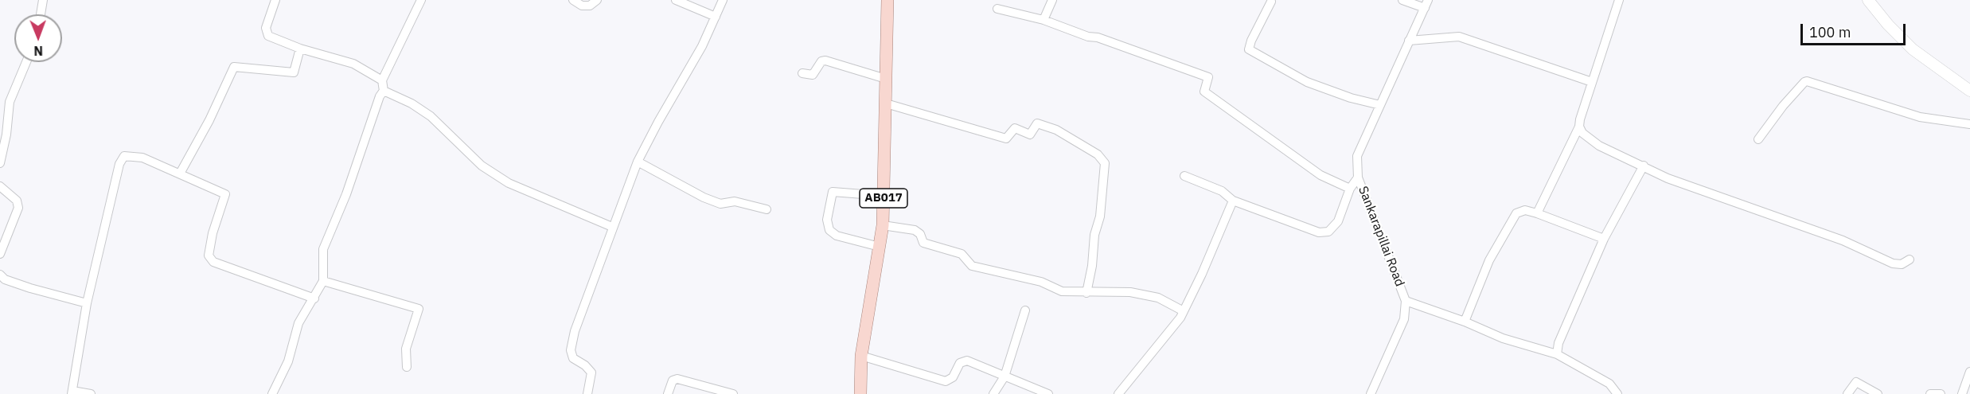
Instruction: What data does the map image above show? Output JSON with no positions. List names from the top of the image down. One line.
{"streets":{"main road":["AB017"],"street":["Sankarapillai Road"]},"scale_bar":"100 m","north":"bottom"}
